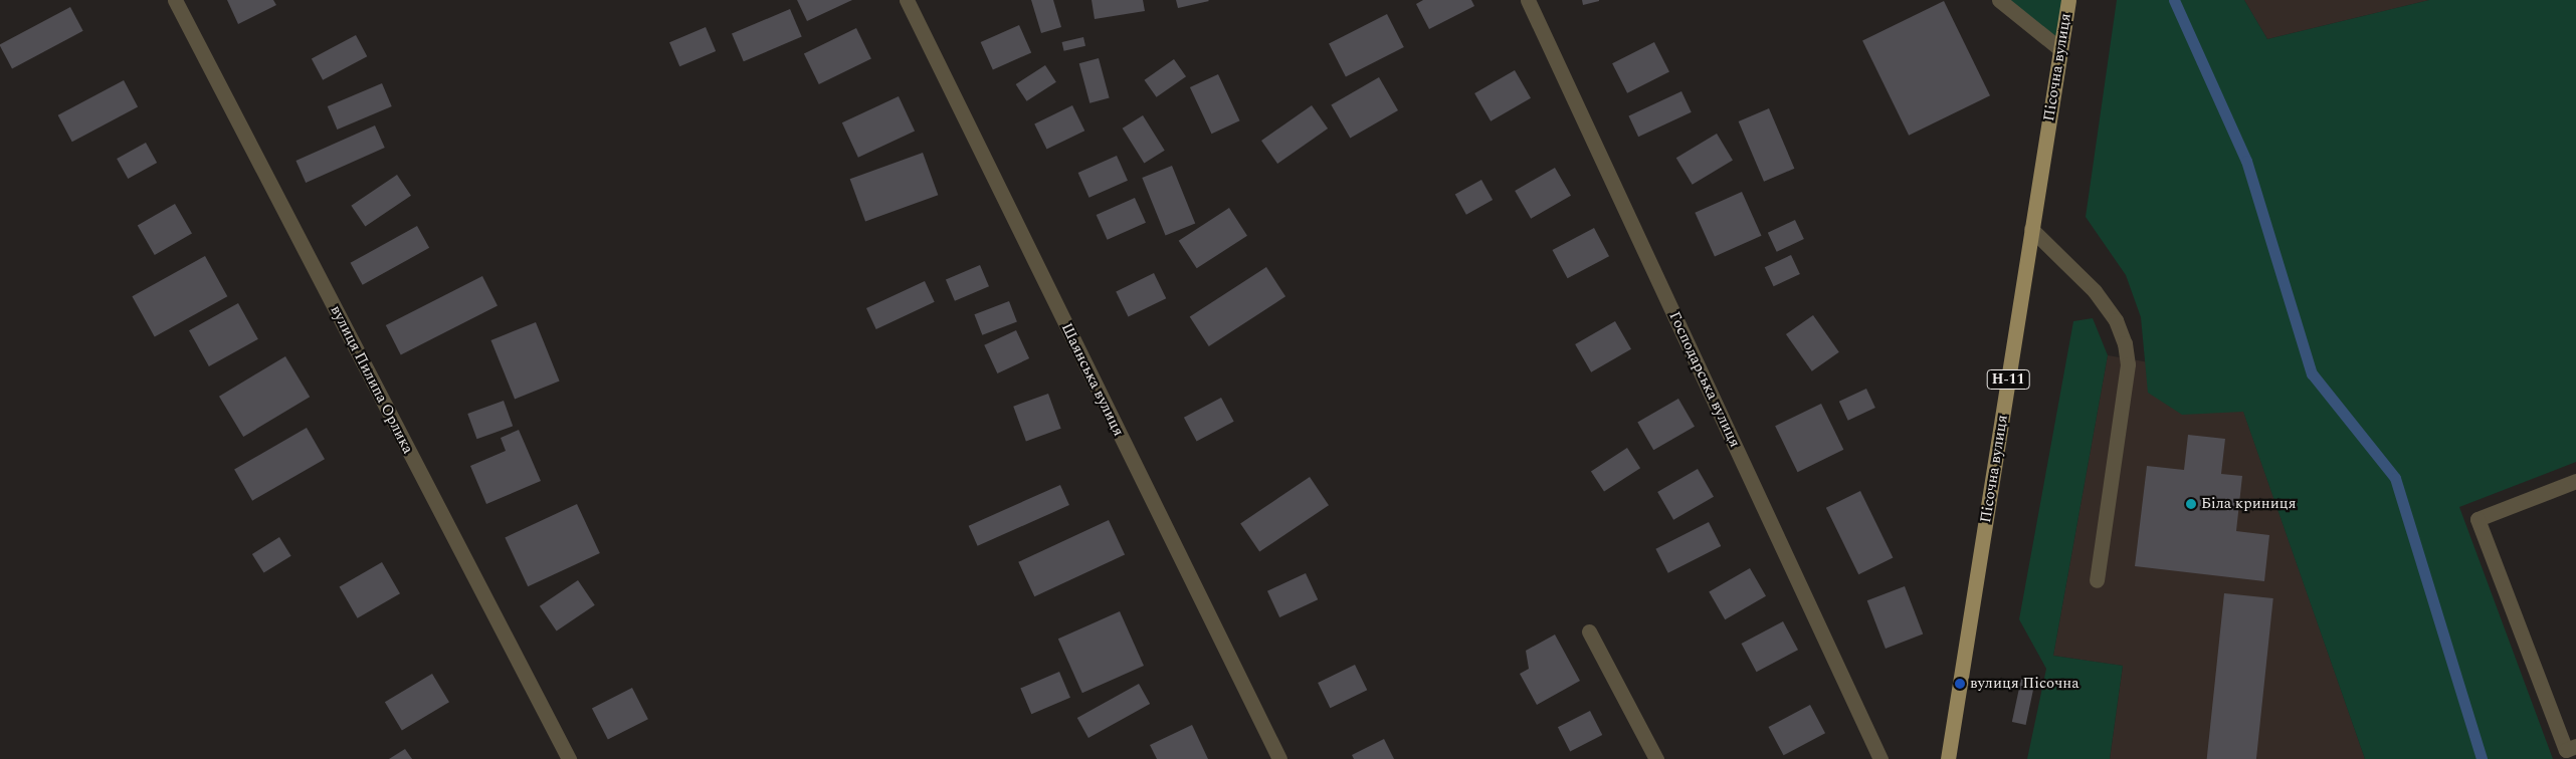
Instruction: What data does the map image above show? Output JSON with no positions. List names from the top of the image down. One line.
{"streets":{"main road":["Пісочна вулиця","Н-11"],"street":["вулиця Пилипа Орлика","Шаянська вулиця","Господарська вулиця"]},"places":["Біла криниця","вулиця Пісочна"]}
